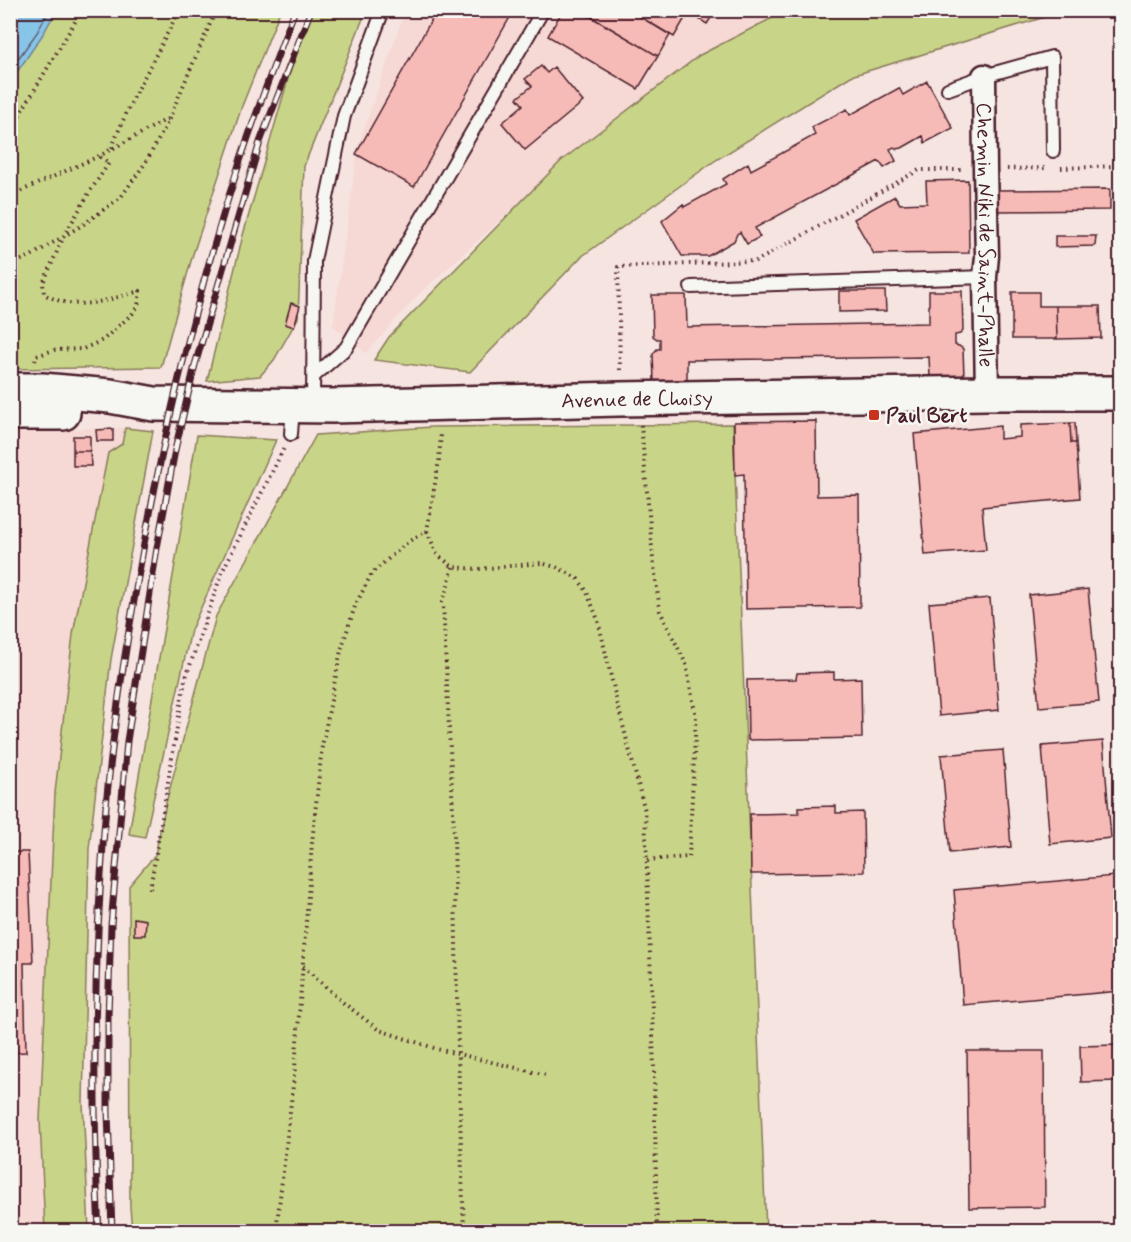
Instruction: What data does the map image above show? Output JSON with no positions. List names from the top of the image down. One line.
{"streets":{"main road":["Avenue de Choisy"],"street":["Chemin Niki de Saint-Phalle"]},"crossings":[["Chemin Niki de Saint-Phalle","Avenue de Choisy"]],"places":{"transit":["Paul Bert"]}}
